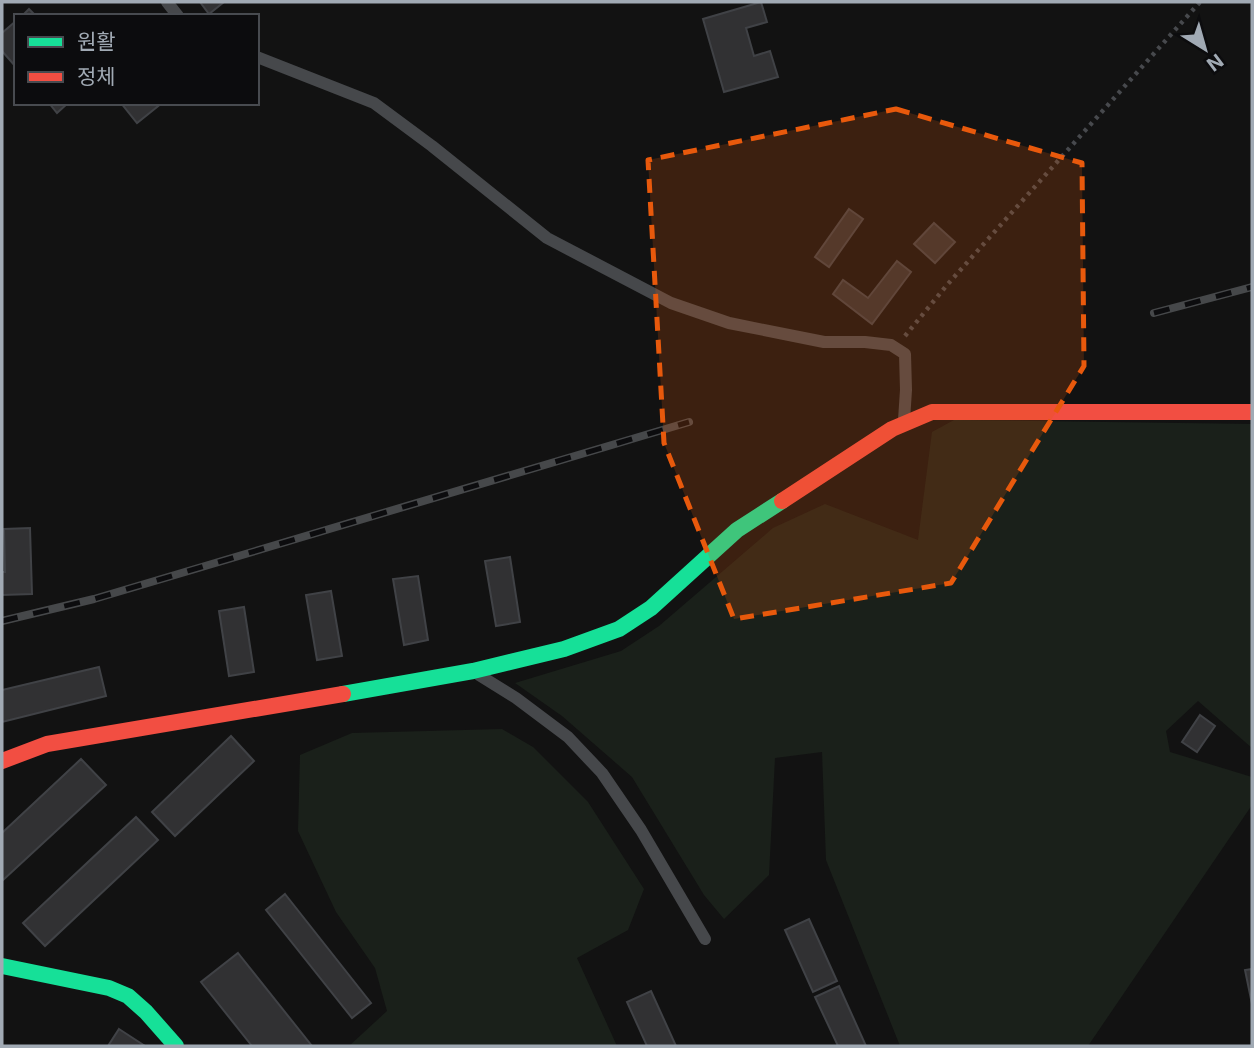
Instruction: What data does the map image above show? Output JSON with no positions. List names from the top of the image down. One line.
{"legend":["원활","정체"],"north":"bottom right"}
